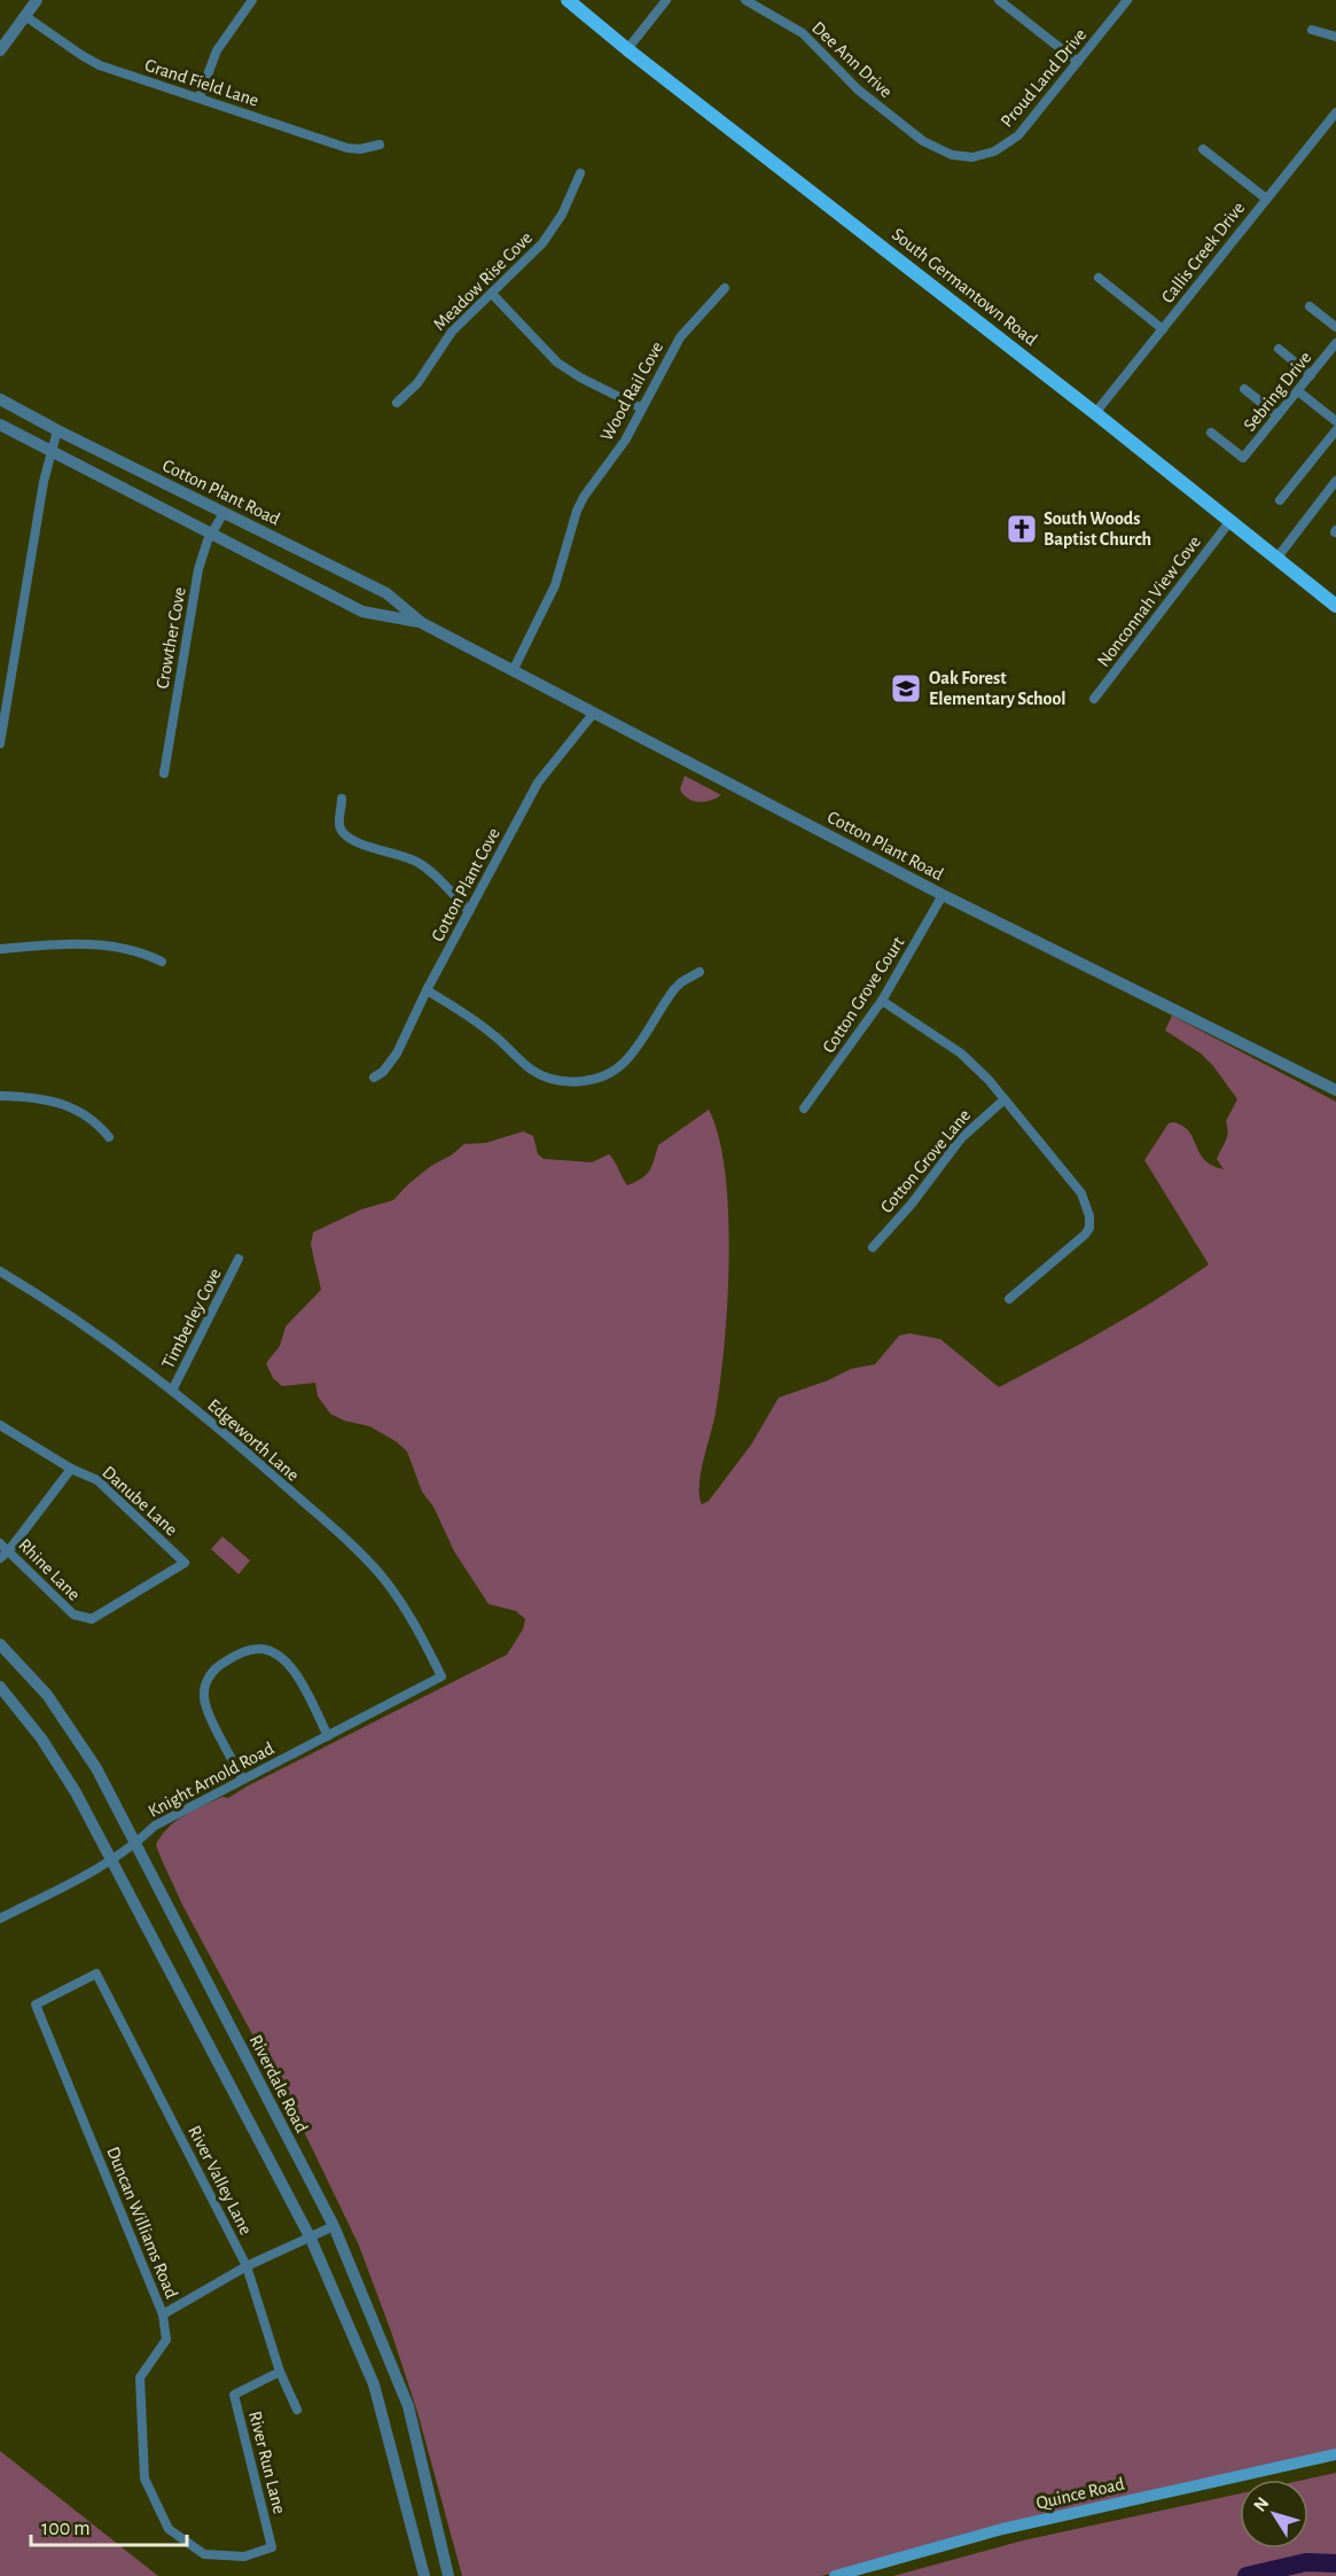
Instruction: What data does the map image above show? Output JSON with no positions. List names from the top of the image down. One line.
{"streets":{"main road":["South Germantown Road","Quince Road"],"street":["Dee Ann Drive","Proud Land Drive","Grand Field Lane","Callis Creek Drive","Meadow Rise Cove","Wood Rail Cove","Sebring Drive","Cotton Plant Road","Nonconnah View Cove","Crowther Cove","Cotton Plant Cove","Cotton Grove Court","Cotton Grove Lane","Timberley Cove","Edgeworth Lane","Danube Lane","Rhine Lane","Knight Arnold Road","Riverdale Road","River Valley Lane","Duncan Williams Road","River Run Lane"]},"crossings":[["Dee Ann Drive","Proud Land Drive"],["Callis Creek Drive","South Germantown Road"],["South Germantown Road","Nonconnah View Cove"],["Wood Rail Cove","Cotton Plant Road"],["Cotton Plant Road","Crowther Cove"],["Cotton Plant Road","Cotton Plant Cove"],["Cotton Plant Road","Cotton Grove Court"],["Timberley Cove","Edgeworth Lane"],["Edgeworth Lane","Knight Arnold Road"],["Danube Lane","Rhine Lane"],["Knight Arnold Road","Riverdale Road"],["River Valley Lane","Duncan Williams Road"],["River Valley Lane","River Run Lane"],["Duncan Williams Road","River Run Lane"]],"places":{"church":["South Woods Baptist Church"],"school or university":["Oak Forest Elementary School"]},"scale_bar":"100 m","north":"top left"}
